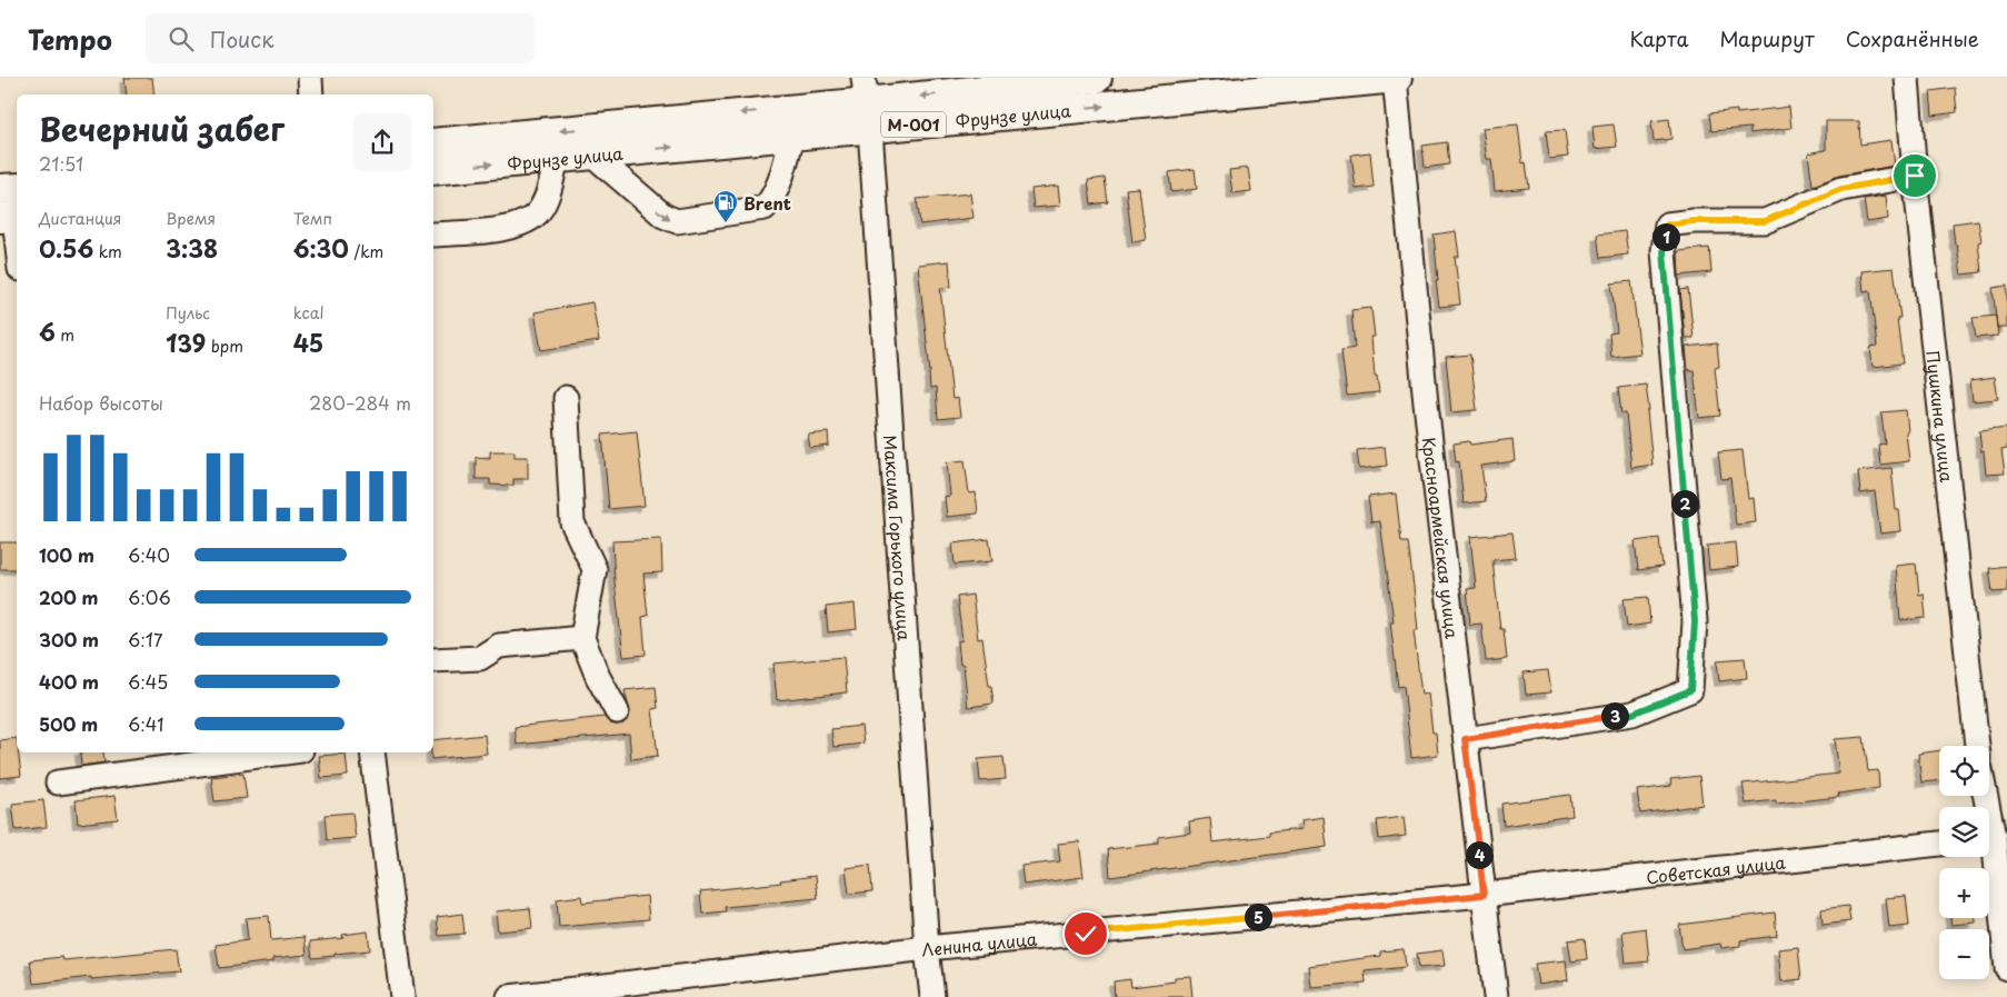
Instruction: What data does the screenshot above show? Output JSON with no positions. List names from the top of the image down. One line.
{"streets":{"main road":["Фрунзе улица","M-001"],"street":["Пушкина улица","Максима Горького улица","Красноармейская улица","Советская улица","Ленина улица"]},"crossings":[["Фрунзе улица","Максима Горького улица"],["Фрунзе улица","Красноармейская улица"],["Максима Горького улица","Ленина улица"],["Красноармейская улица","Советская улица"],["Красноармейская улица","Ленина улица"],["Советская улица","Ленина улица"]],"places":{"fuel station":["Brent"]},"page":{"header":"Tempo","search":"Поиск","nav":["Карта","Маршрут","Сохранённые"],"heading":["Вечерний забег","21:51"],"stats":[["Дистанция","0.56 km"],["Время","3:38"],["Темп","6:30 /km"],["6 m"],["Пульс","139 bpm"],["kcal","45"]],"pins":["1","2","3","4","5"],"chart":["Набор высоты","280–284 m"],"list":[{"name":"100 m","note":"6:40"},{"name":"200 m","note":"6:06"},{"name":"300 m","note":"6:17"},{"name":"400 m","note":"6:45"},{"name":"500 m","note":"6:41"}],"map_buttons":["+","−"]}}
